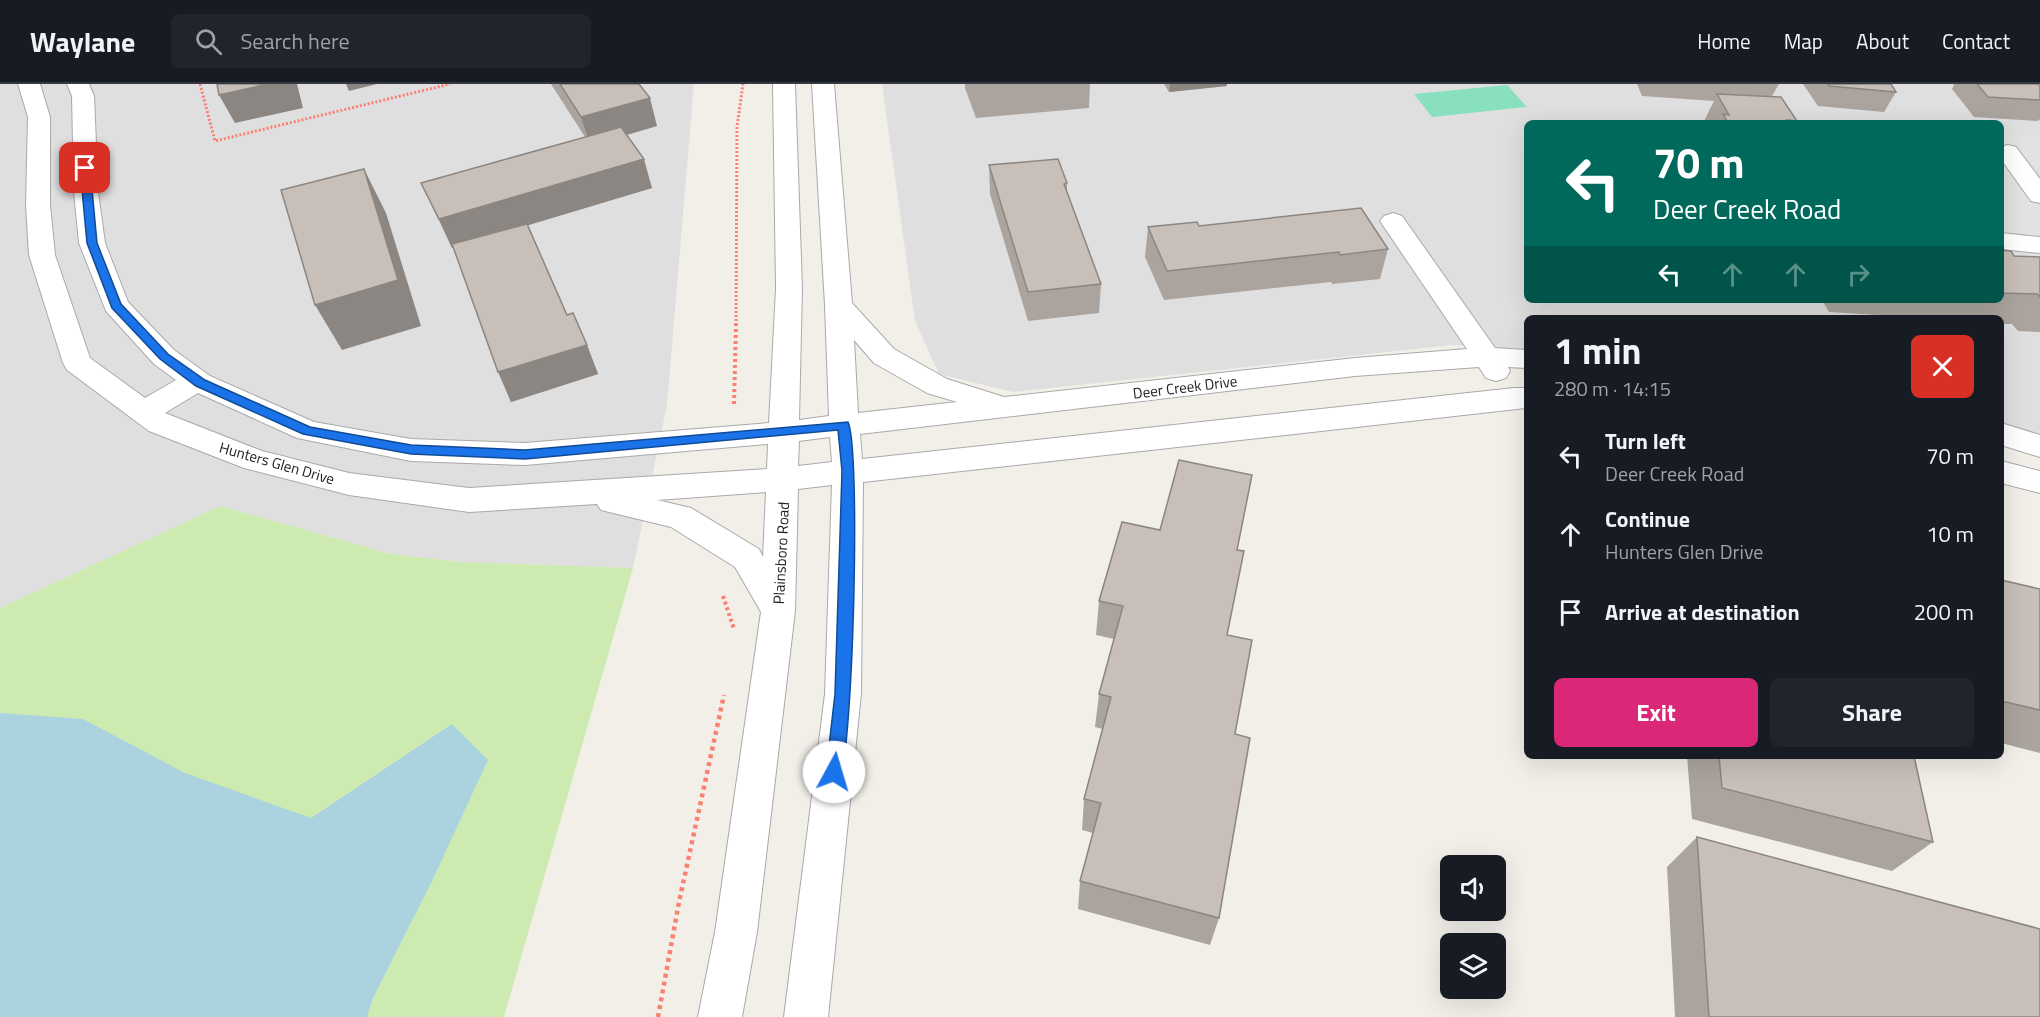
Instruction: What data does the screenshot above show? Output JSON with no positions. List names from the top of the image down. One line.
{"streets":{"street":["Deer Creek Drive","Hunters Glen Drive","Plainsboro Road"]},"crossings":[["Deer Creek Drive","Hunters Glen Drive"],["Hunters Glen Drive","Plainsboro Road"]],"page":{"header":"Waylane","search":"Search here","nav":["Home","Map","About","Contact"],"turn":["70 m","Deer Creek Road"],"heading":["1 min","280 m · 14:15"],"list":[{"name":"Turn left","note":"Deer Creek Road","value":"70 m"},{"name":"Continue","note":"Hunters Glen Drive","value":"10 m"},{"name":"Arrive at destination","value":"200 m"}],"buttons":["Exit","Share"]}}
